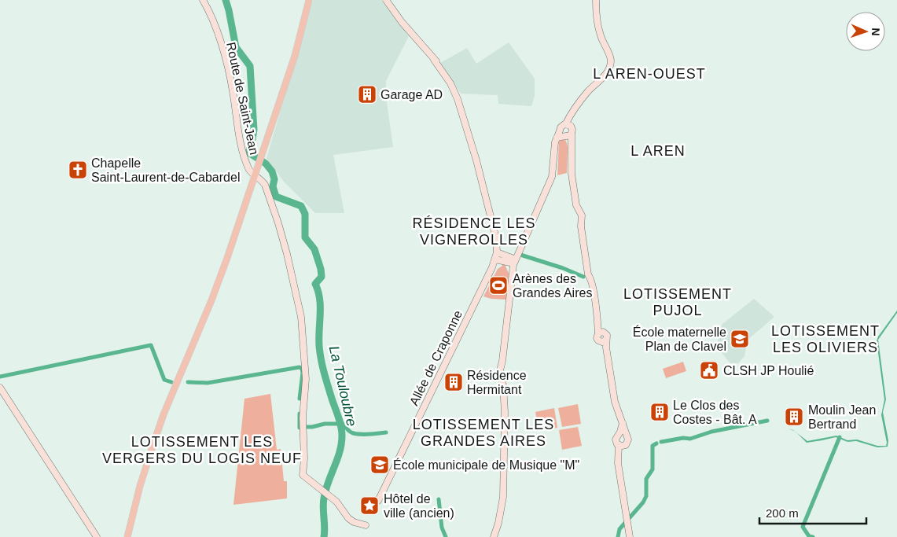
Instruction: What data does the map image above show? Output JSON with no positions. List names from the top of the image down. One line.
{"streets":{"street":["Route de Saint-Jean","Allée de Craponne"]},"districts":["L AREN-OUEST","L AREN","RÉSIDENCE LES VIGNEROLLES","LOTISSEMENT PUJOL","LOTISSEMENT LES OLIVIERS","LOTISSEMENT LES GRANDES AIRES","LOTISSEMENT LES VERGERS DU LOGIS NEUF"],"water":["La Touloubre"],"places":{"building":["Garage AD","Résidence Hermitant","Le Clos des Costes - Bât. A","Moulin Jean Bertrand"],"church":["Chapelle Saint-Laurent-de-Cabardel"],"sports":["Arènes des Grandes Aires"],"school or university":["École maternelle Plan de Clavel","École municipale de Musique \"M\""],"public building":["CLSH JP Houlié"],"place":["Hôtel de ville (ancien)"]},"scale_bar":"200 m","north":"right"}
